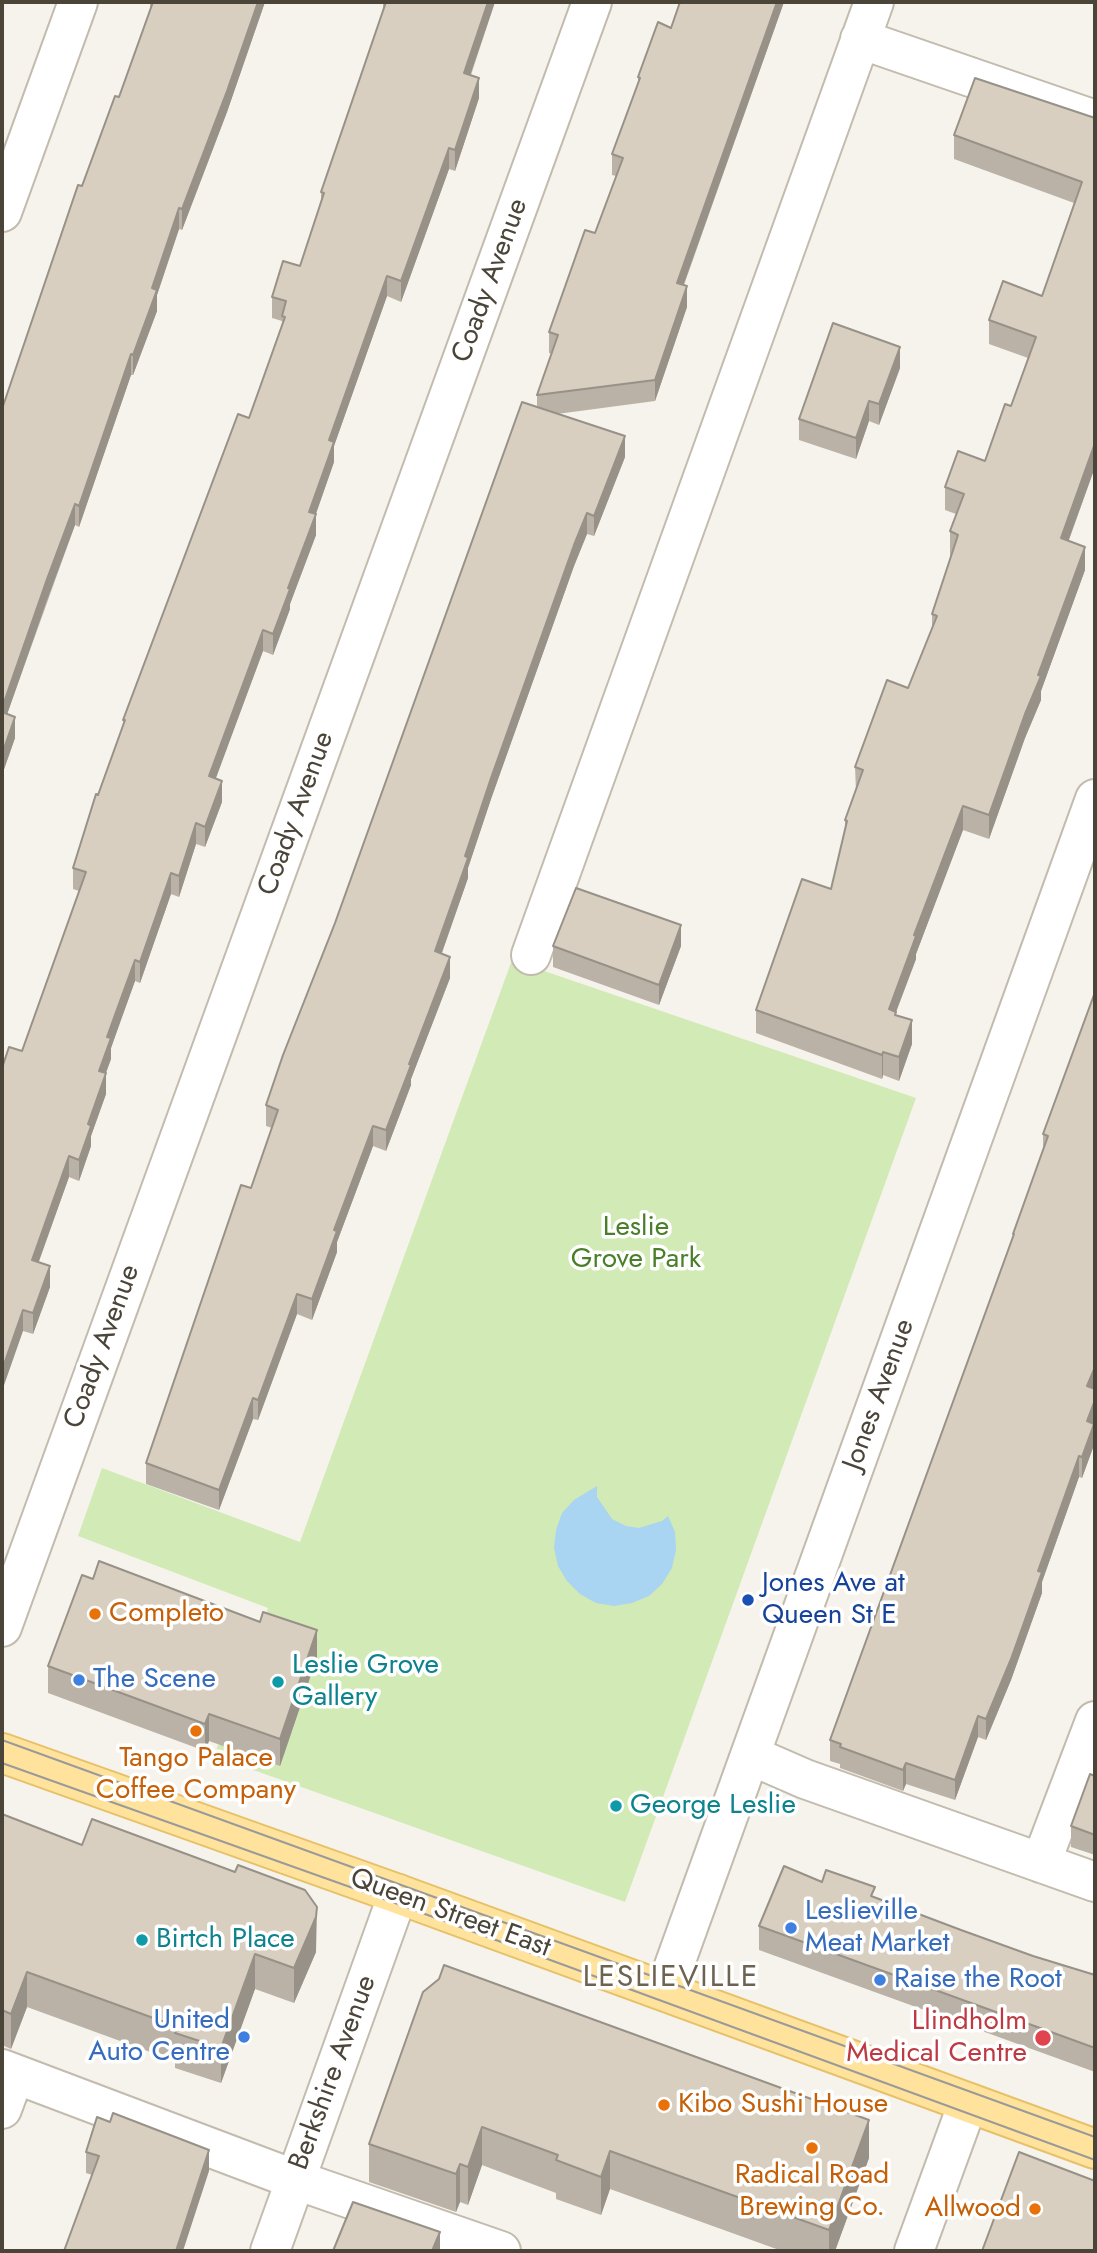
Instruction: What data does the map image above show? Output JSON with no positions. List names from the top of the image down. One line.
{"streets":{"main road":["Queen Street East"],"street":["Coady Avenue","Jones Avenue","Berkshire Avenue"]},"crossings":[["Jones Avenue","Queen Street East"],["Queen Street East","Berkshire Avenue"]],"districts":["LESLIEVILLE"],"parks":["Leslie Grove Park"],"places":["Jones Ave at Queen St E","Completo","The Scene","Leslie Grove Gallery","Tango Palace Coffee Company","George Leslie","Leslieville Meat Market","Birtch Place","Raise the Root","United Auto Centre","Llindholm Medical Centre","Kibo Sushi House","Radical Road Brewing Co.","Allwood"]}
